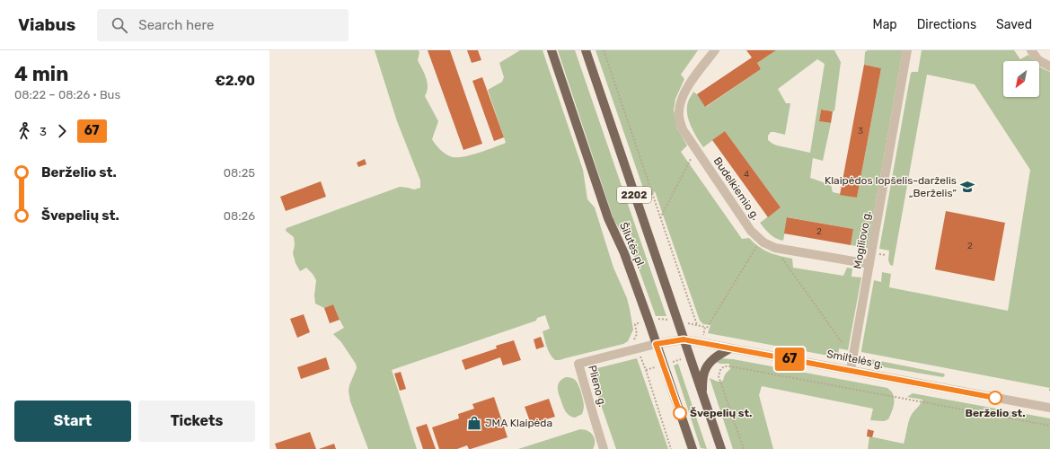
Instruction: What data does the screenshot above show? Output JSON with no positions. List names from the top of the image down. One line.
{"streets":{"main road":["2202","Šilutės pl."],"street":["Budelkiemio g.","Mogiliovo g.","Smiltelės g.","Plieno g."]},"crossings":[["Budelkiemio g.","Mogiliovo g."],["Mogiliovo g.","Smiltelės g."],["Šilutės pl.","Smiltelės g."],["Šilutės pl.","Plieno g."],["Smiltelės g.","Plieno g."]],"places":{"school or university":["Klaipėdos lopšelis-darželis „Berželis“"],"other":["Berželio st.","Švepelių st."],"shop":["JMA Klaipėda"]},"lines":["bus line 67"],"house_numbers":["3","4","2","2"],"north":"bottom left","page":{"header":"Viabus","search":"Search here","nav":["Map","Directions","Saved"],"heading":["4 min","08:22 – 08:26 · Bus","€2.90"],"on_map":"67","legs":["3","67"],"list":[{"name":"Berželio st.","value":"08:25"},{"name":"Švepelių st.","value":"08:26"}],"buttons":["Start","Tickets"]}}
